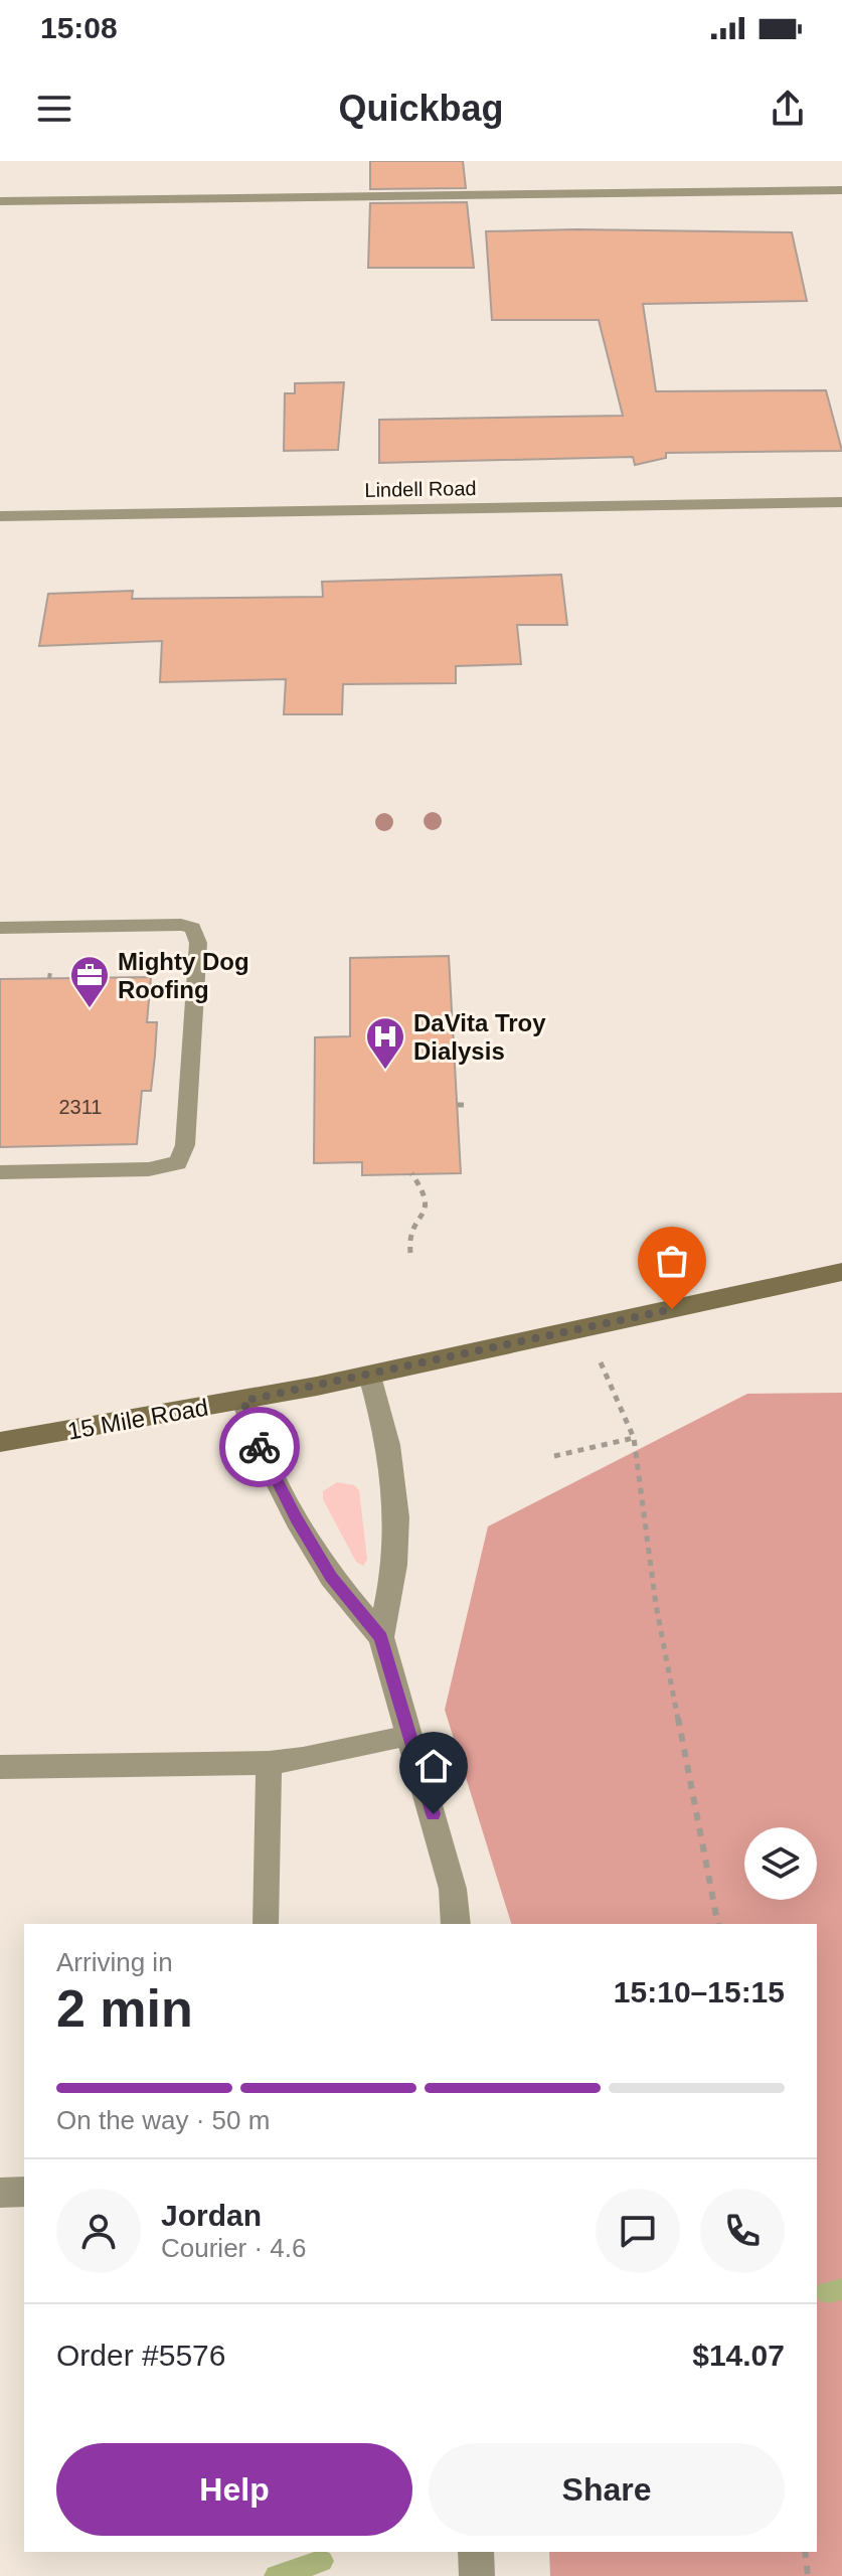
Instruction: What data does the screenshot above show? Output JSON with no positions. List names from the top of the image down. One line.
{"streets":{"main road":["15 Mile Road"],"street":["Lindell Road"]},"places":{"office":["Mighty Dog Roofing"],"hospital":["DaVita Troy Dialysis"]},"house_numbers":["2311"],"page":{"status":"15:08","header":"Quickbag","heading":["2 min","Arriving in","15:10–15:15"],"panel":["Jordan","Courier · 4.6","Order #5576","$14.07"],"bar":"On the way · 50 m","buttons":["Help","Share"]}}
